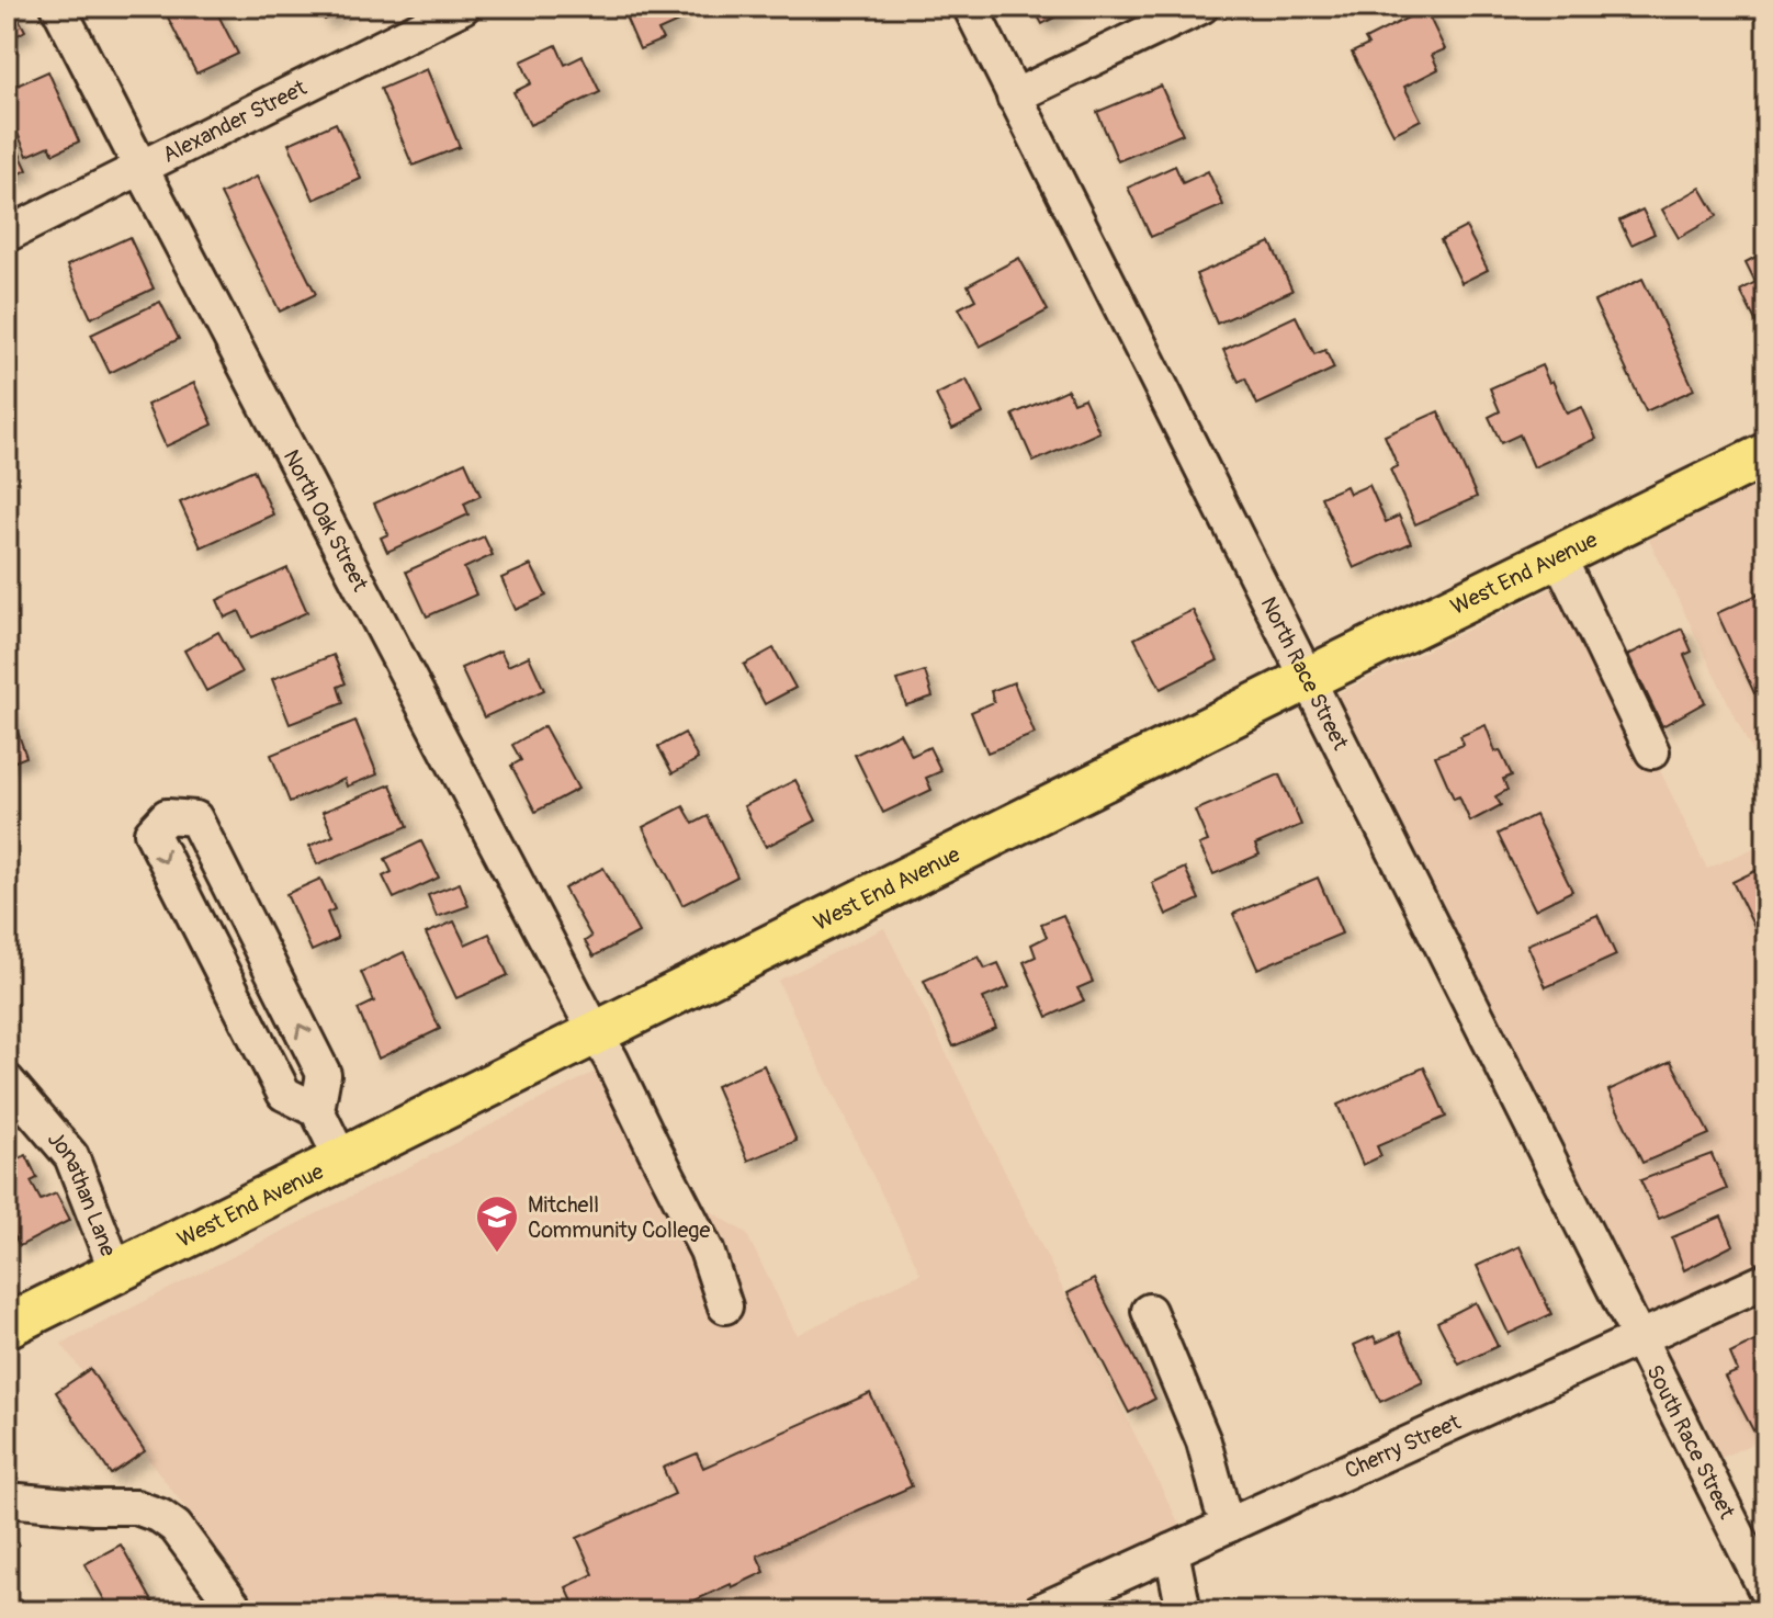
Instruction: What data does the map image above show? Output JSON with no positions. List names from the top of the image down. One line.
{"streets":{"main road":["West End Avenue"],"street":["Alexander Street","North Oak Street","North Race Street","Jonathan Lane","South Race Street","Cherry Street"]},"crossings":[["Alexander Street","North Oak Street"],["North Oak Street","West End Avenue"],["West End Avenue","North Race Street"],["West End Avenue","Jonathan Lane"],["North Race Street","South Race Street"],["North Race Street","Cherry Street"],["South Race Street","Cherry Street"]],"places":{"school or university":["Mitchell Community College"]}}
